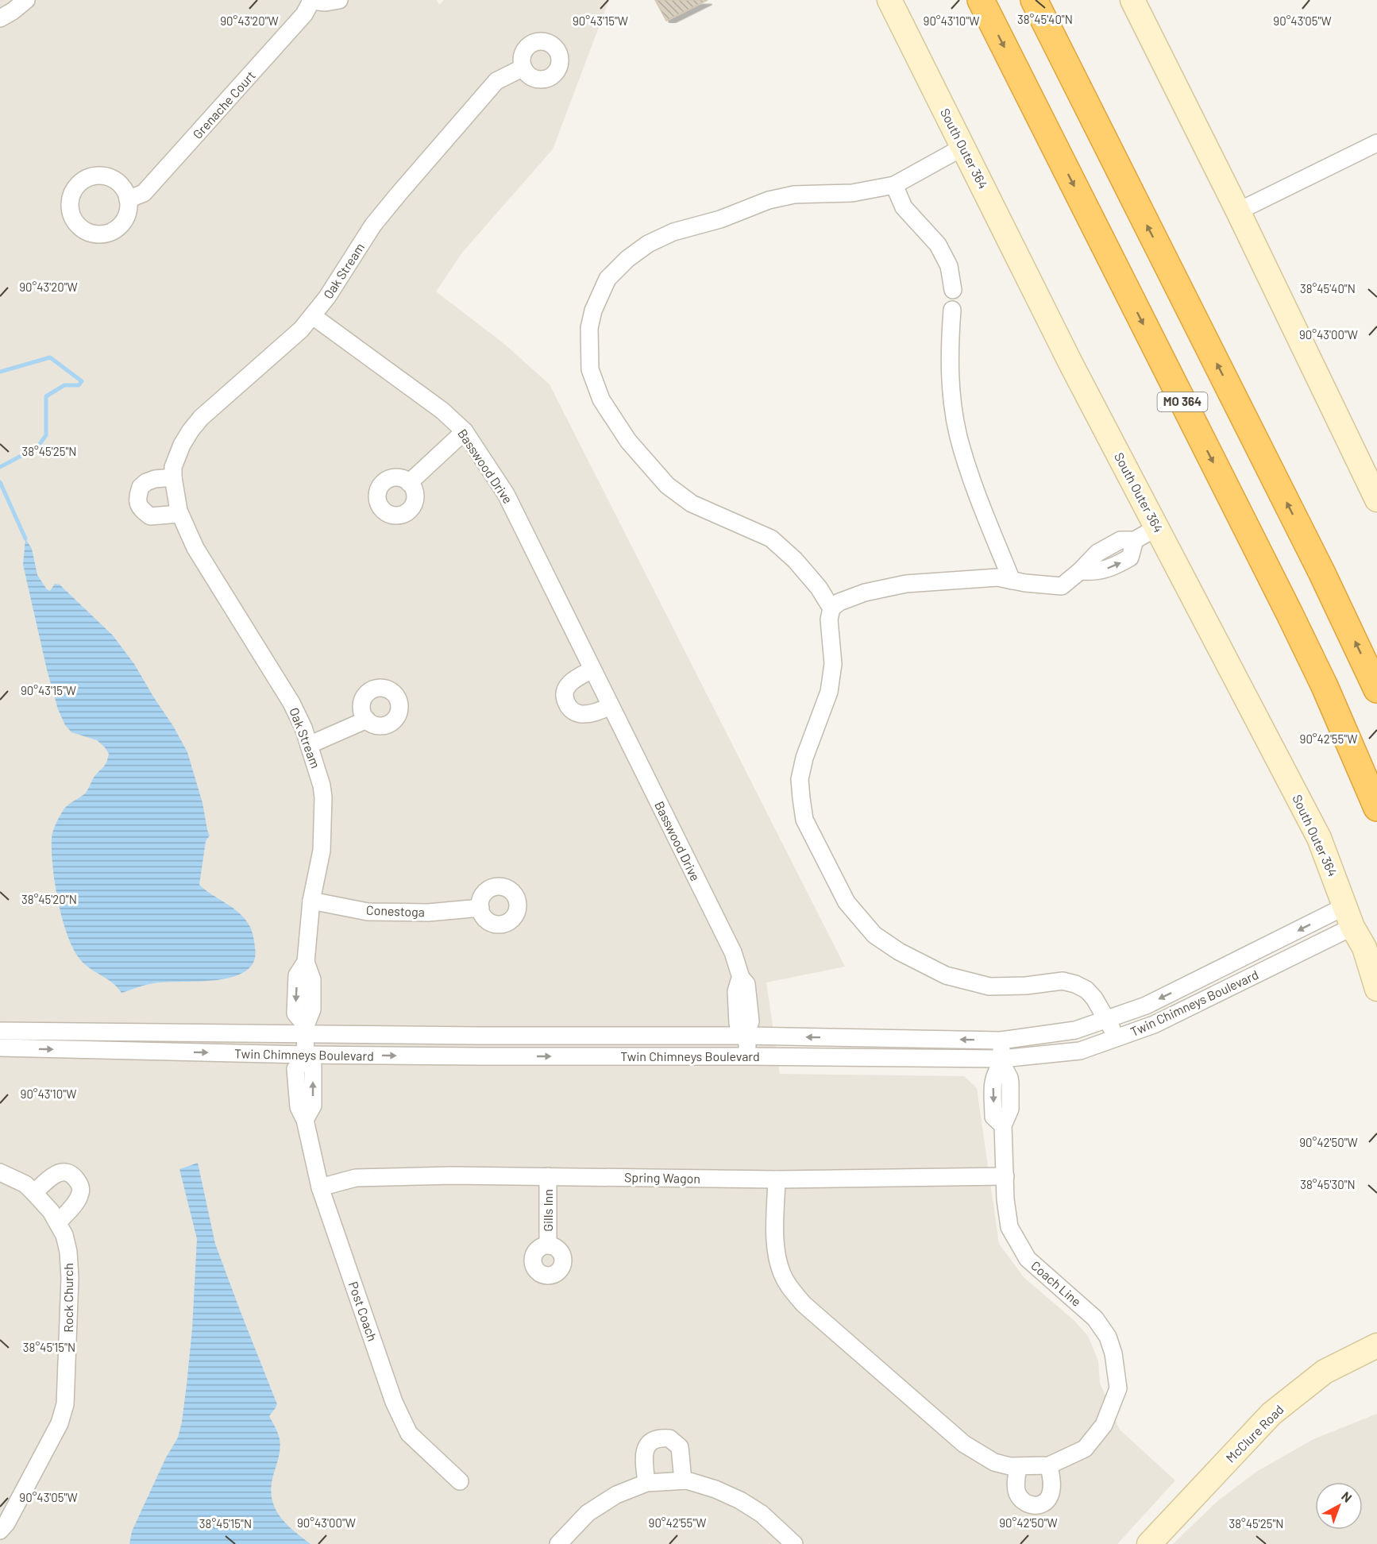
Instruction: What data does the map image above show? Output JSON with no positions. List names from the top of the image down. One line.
{"streets":{"highway":["MO 364"],"street":["Grenache Court","South Outer 364","Oak Stream","Basswood Drive","Conestoga","Twin Chimneys Boulevard","Spring Wagon","Gills Inn","Coach Line","Rock Church","Post Coach","McClure Road"]},"crossings":[["South Outer 364","Twin Chimneys Boulevard"],["Oak Stream","Basswood Drive"],["Oak Stream","Conestoga"],["Oak Stream","Twin Chimneys Boulevard"],["Oak Stream","Post Coach"],["Basswood Drive","Twin Chimneys Boulevard"],["Twin Chimneys Boulevard","Coach Line"],["Twin Chimneys Boulevard","Post Coach"],["Spring Wagon","Gills Inn"],["Spring Wagon","Coach Line"],["Spring Wagon","Post Coach"]],"north":"top right","coordinates":["38°45'40\"N","90°43'20\"W","90°43'15\"W","90°43'10\"W","90°43'05\"W","90°43'00\"W","38°45'25\"N","90°42'55\"W","38°45'20\"N","90°42'50\"W","38°45'30\"N","38°45'15\"N"]}
